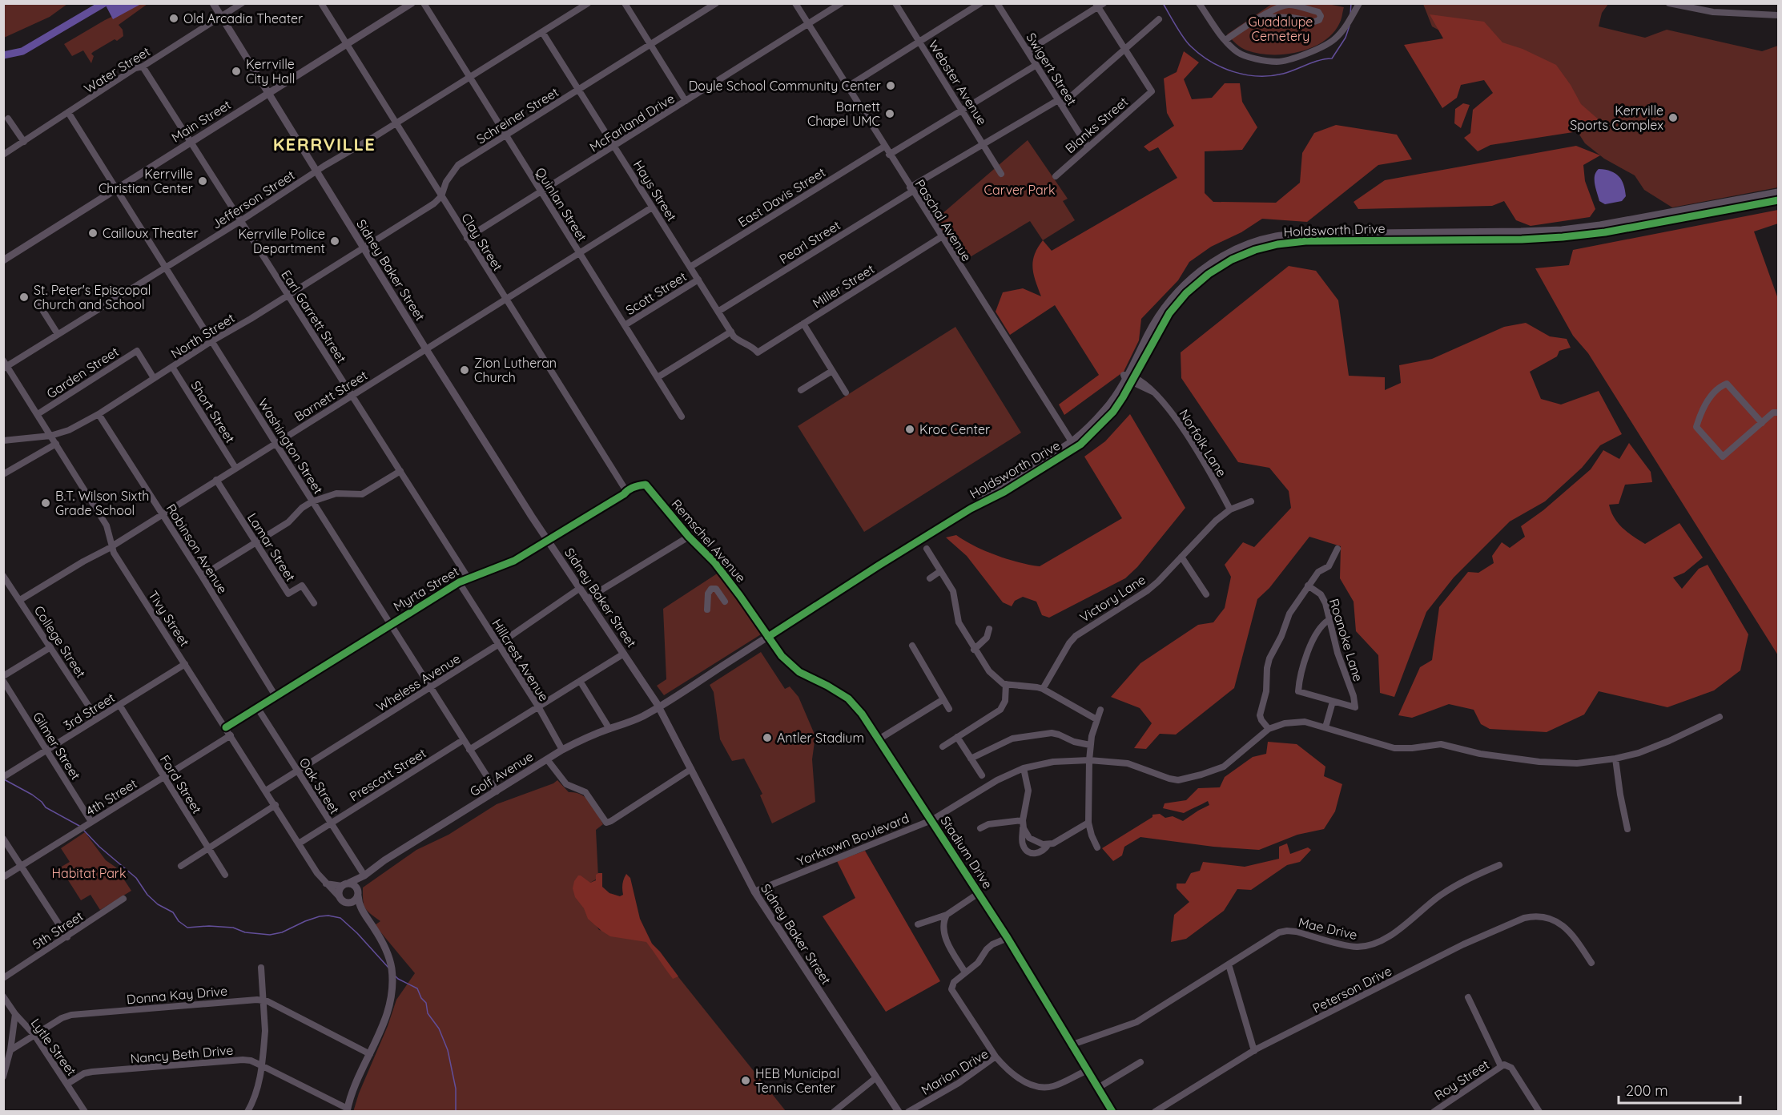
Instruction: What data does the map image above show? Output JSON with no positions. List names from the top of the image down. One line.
{"streets":{"main road":["Main Street","Holdsworth Drive","Sidney Baker Street","Golf Avenue"],"street":["Swigert Street","Water Street","Webster Avenue","Schreiner Street","McFarland Drive","Blanks Street","Hays Street","East Davis Street","Jefferson Street","Quinlan Street","Paschal Avenue","Clay Street","Pearl Street","Miller Street","Scott Street","Earl Garrett Street","North Street","Garden Street","Barnett Street","Short Street","Norfolk Lane","Washington Street","Remschel Avenue","Lamar Street","Robinson Avenue","Myrta Street","Victory Lane","Tivy Street","Roanoke Lane","College Street","Hillcrest Avenue","Wheless Avenue","3rd Street","Gilmer Street","Prescott Street","Ford Street","Oak Street","4th Street","Yorktown Boulevard","Stadium Drive","Mae Drive","5th Street","Peterson Drive","Donna Kay Drive","Lytle Street","Nancy Beth Drive","Marion Drive","Roy Street"]},"crossings":[["Swigert Street","Blanks Street"],["Swigert Street","Pearl Street"],["Water Street","Sidney Baker Street"],["Water Street","Earl Garrett Street"],["Water Street","Washington Street"],["Webster Avenue","Pearl Street"],["Schreiner Street","Hays Street"],["Schreiner Street","Quinlan Street"],["Schreiner Street","Clay Street"],["Main Street","Clay Street"],["Main Street","Sidney Baker Street"],["Main Street","Earl Garrett Street"],["Main Street","Washington Street"],["McFarland Drive","Hays Street"],["McFarland Drive","Quinlan Street"],["McFarland Drive","Paschal Avenue"],["McFarland Drive","Clay Street"],["Blanks Street","Pearl Street"],["Hays Street","East Davis Street"],["Hays Street","Jefferson Street"],["Hays Street","Pearl Street"],["Hays Street","Miller Street"],["Hays Street","Scott Street"],["Hays Street","Barnett Street"],["East Davis Street","Paschal Avenue"],["Jefferson Street","Quinlan Street"],["Jefferson Street","Clay Street"],["Jefferson Street","Sidney Baker Street"],["Jefferson Street","Earl Garrett Street"],["Jefferson Street","Washington Street"],["Jefferson Street","Tivy Street"],["Quinlan Street","Scott Street"],["Quinlan Street","Barnett Street"],["Paschal Avenue","Holdsworth Drive"],["Paschal Avenue","Pearl Street"],["Paschal Avenue","Miller Street"],["Holdsworth Drive","Sidney Baker Street"],["Holdsworth Drive","Norfolk Lane"],["Holdsworth Drive","Remschel Avenue"],["Holdsworth Drive","Golf Avenue"],["Holdsworth Drive","Stadium Drive"],["Clay Street","Barnett Street"],["Clay Street","Myrta Street"],["Sidney Baker Street","North Street"],["Sidney Baker Street","Barnett Street"],["Sidney Baker Street","Myrta Street"],["Sidney Baker Street","Wheless Avenue"],["Sidney Baker Street","Golf Avenue"],["Sidney Baker Street","Yorktown Boulevard"],["Earl Garrett Street","North Street"],["Earl Garrett Street","Barnett Street"],["Earl Garrett Street","Myrta Street"],["North Street","Garden Street"],["North Street","Short Street"],["North Street","Washington Street"],["North Street","Robinson Avenue"],["North Street","Tivy Street"],["Garden Street","Tivy Street"],["Barnett Street","Short Street"],["Barnett Street","Washington Street"],["Barnett Street","Lamar Street"],["Barnett Street","Robinson Avenue"],["Barnett Street","Tivy Street"],["Barnett Street","College Street"],["Norfolk Lane","Victory Lane"],["Washington Street","Myrta Street"],["Washington Street","Wheless Avenue"],["Washington Street","Golf Avenue"],["Washington Street","Prescott Street"],["Remschel Avenue","Myrta Street"],["Remschel Avenue","Stadium Drive"],["Robinson Avenue","Myrta Street"],["Myrta Street","Tivy Street"],["Myrta Street","Hillcrest Avenue"],["Myrta Street","Oak Street"],["Tivy Street","Wheless Avenue"],["Tivy Street","3rd Street"],["Tivy Street","Golf Avenue"],["Tivy Street","Prescott Street"],["Tivy Street","4th Street"],["College Street","3rd Street"],["Hillcrest Avenue","Wheless Avenue"],["Hillcrest Avenue","Golf Avenue"],["Wheless Avenue","Oak Street"],["3rd Street","Gilmer Street"],["3rd Street","Ford Street"],["Gilmer Street","4th Street"],["Golf Avenue","Oak Street"],["Prescott Street","Oak Street"],["Ford Street","4th Street"],["Yorktown Boulevard","Stadium Drive"],["Stadium Drive","Mae Drive"],["Stadium Drive","Marion Drive"],["Donna Kay Drive","Lytle Street"],["Lytle Street","Nancy Beth Drive"]],"districts":["KERRVILLE"],"parks":["Guadalupe Cemetery","Carver Park","Habitat Park"],"places":["Old Arcadia Theater","Kerrville City Hall","Doyle School Community Center","Barnett Chapel UMC","Kerrville Sports Complex","Kerrville Christian Center","Cailloux Theater","Kerrville Police Department","St. Peter's Episcopal Church and School","Zion Lutheran Church","Kroc Center","B.T. Wilson Sixth Grade School","Antler Stadium","HEB Municipal Tennis Center"],"scale_bar":"200 m"}
